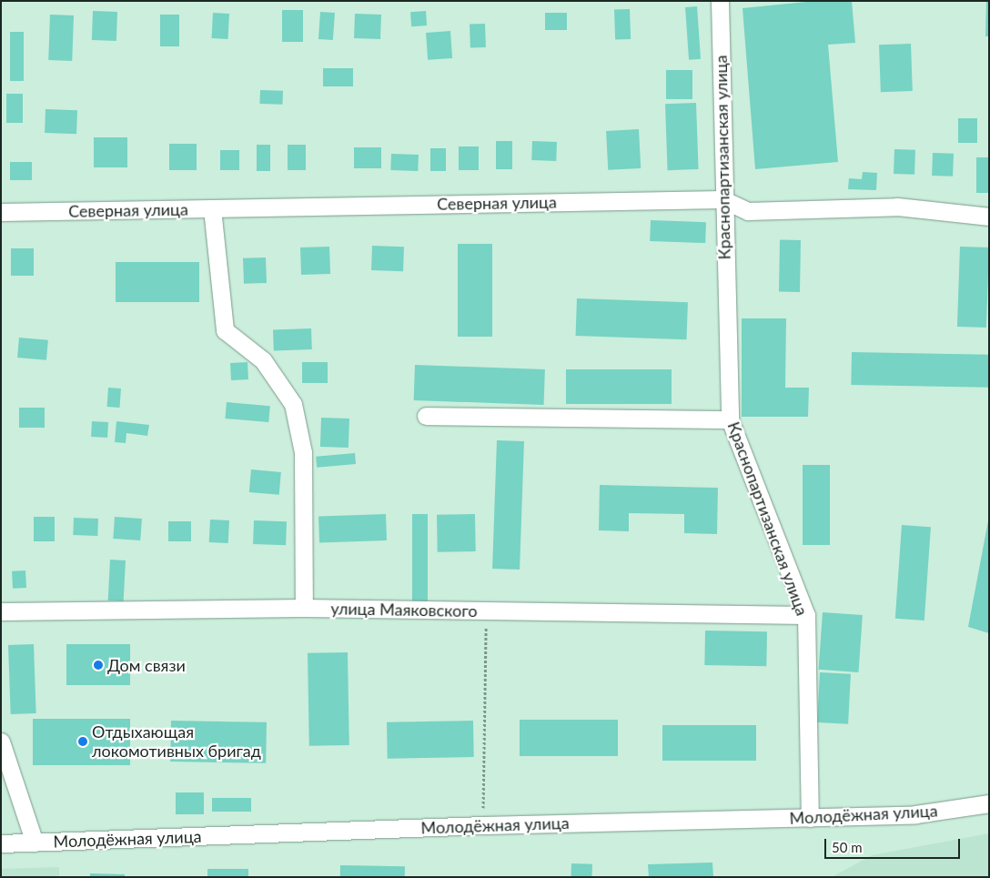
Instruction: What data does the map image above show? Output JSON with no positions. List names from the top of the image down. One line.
{"streets":{"street":["Краснопартизанская улица","Северная улица","улица Маяковского","Молодёжная улица"]},"crossings":[["Краснопартизанская улица","Северная улица"],["Краснопартизанская улица","улица Маяковского"],["Краснопартизанская улица","Молодёжная улица"]],"places":["Дом связи","Отдыхающая локомотивных бригад"],"scale_bar":"50 m"}
